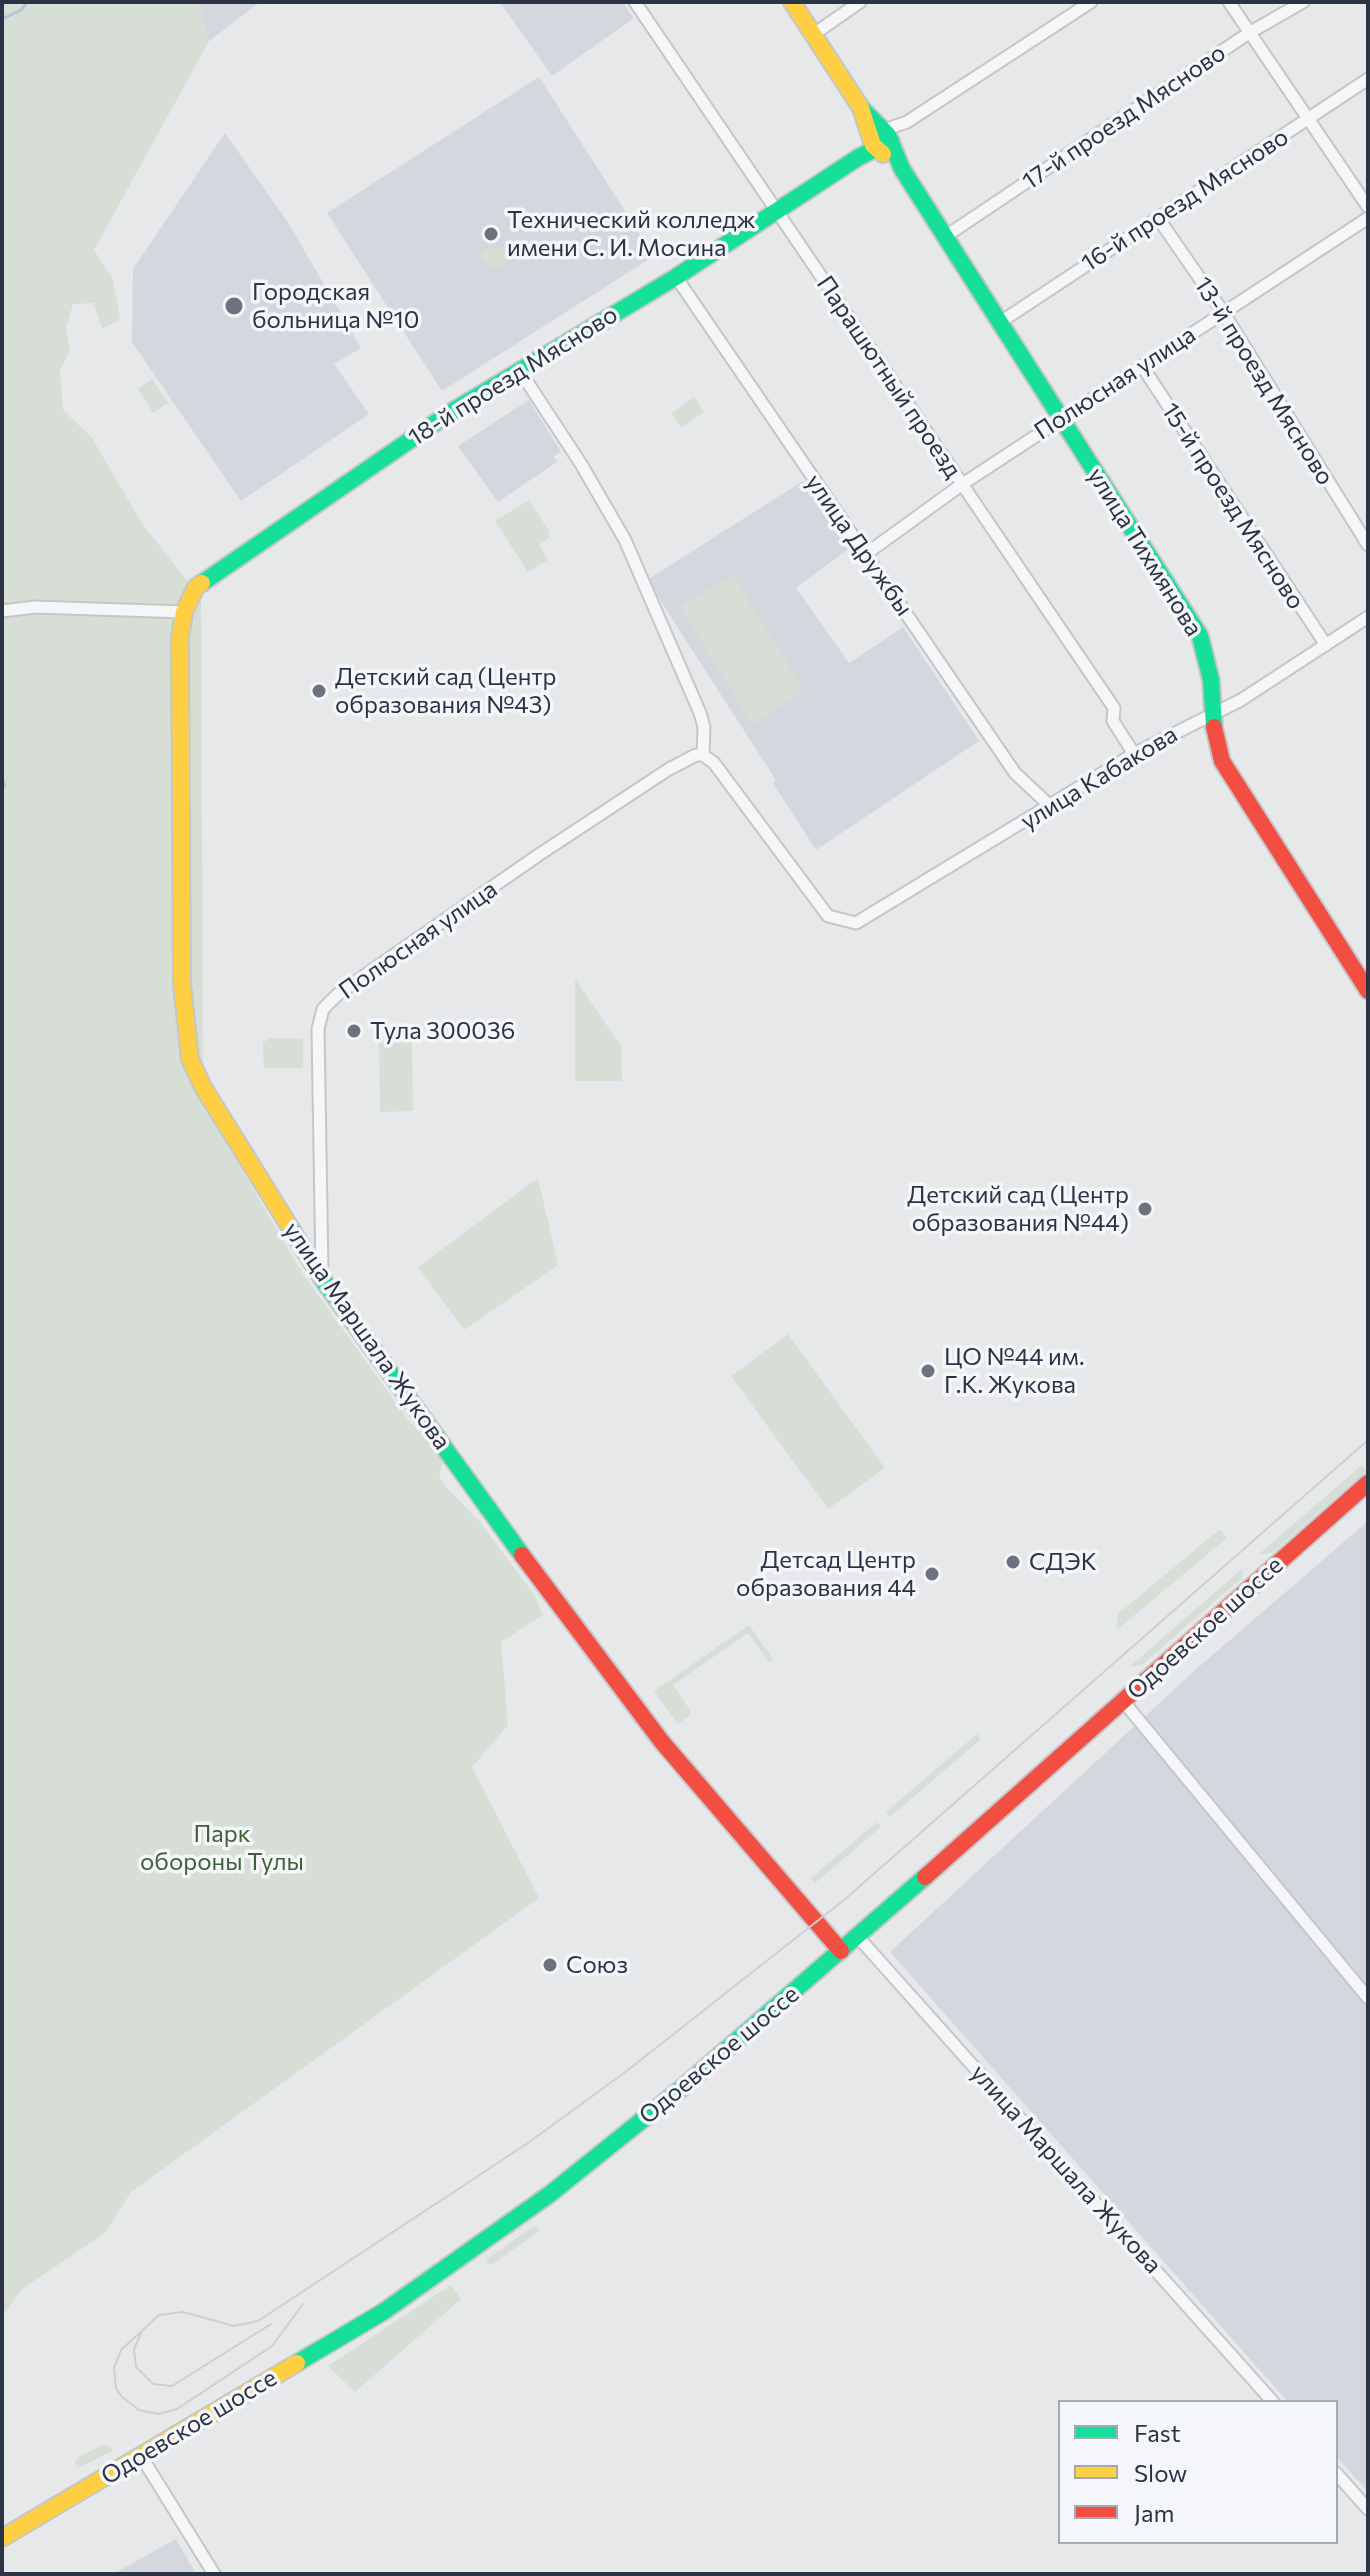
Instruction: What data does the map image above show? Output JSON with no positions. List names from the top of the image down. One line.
{"streets":{"street":["17-й проезд Мясново","16-й проезд Мясново","18-й проезд Мясново","Парашютный проезд","13-й проезд Мясново","Полюсная улица","15-й проезд Мясново","улица Дружбы","улица Тихмянова","улица Кабакова","улица Маршала Жукова","Одоевское шоссе"]},"crossings":[["17-й проезд Мясново","улица Тихмянова"],["16-й проезд Мясново","13-й проезд Мясново"],["16-й проезд Мясново","улица Тихмянова"],["18-й проезд Мясново","Парашютный проезд"],["18-й проезд Мясново","улица Дружбы"],["18-й проезд Мясново","улица Тихмянова"],["18-й проезд Мясново","улица Маршала Жукова"],["Парашютный проезд","Полюсная улица"],["Парашютный проезд","улица Кабакова"],["13-й проезд Мясново","Полюсная улица"],["Полюсная улица","15-й проезд Мясново"],["Полюсная улица","улица Дружбы"],["Полюсная улица","улица Тихмянова"],["Полюсная улица","улица Кабакова"],["Полюсная улица","улица Маршала Жукова"],["15-й проезд Мясново","улица Кабакова"],["улица Дружбы","улица Кабакова"],["улица Тихмянова","улица Кабакова"],["улица Маршала Жукова","Одоевское шоссе"]],"parks":["Парк обороны Тулы"],"places":["Технический колледж имени С. И. Мосина","Городская больница №10","Детский сад (Центр образования №43)","Тула 300036","Детский сад (Центр образования №44)","ЦО №44 им. Г.К. Жукова","СДЭК","Детсад Центр образования 44","Союз"],"legend":["Fast","Slow","Jam"]}
